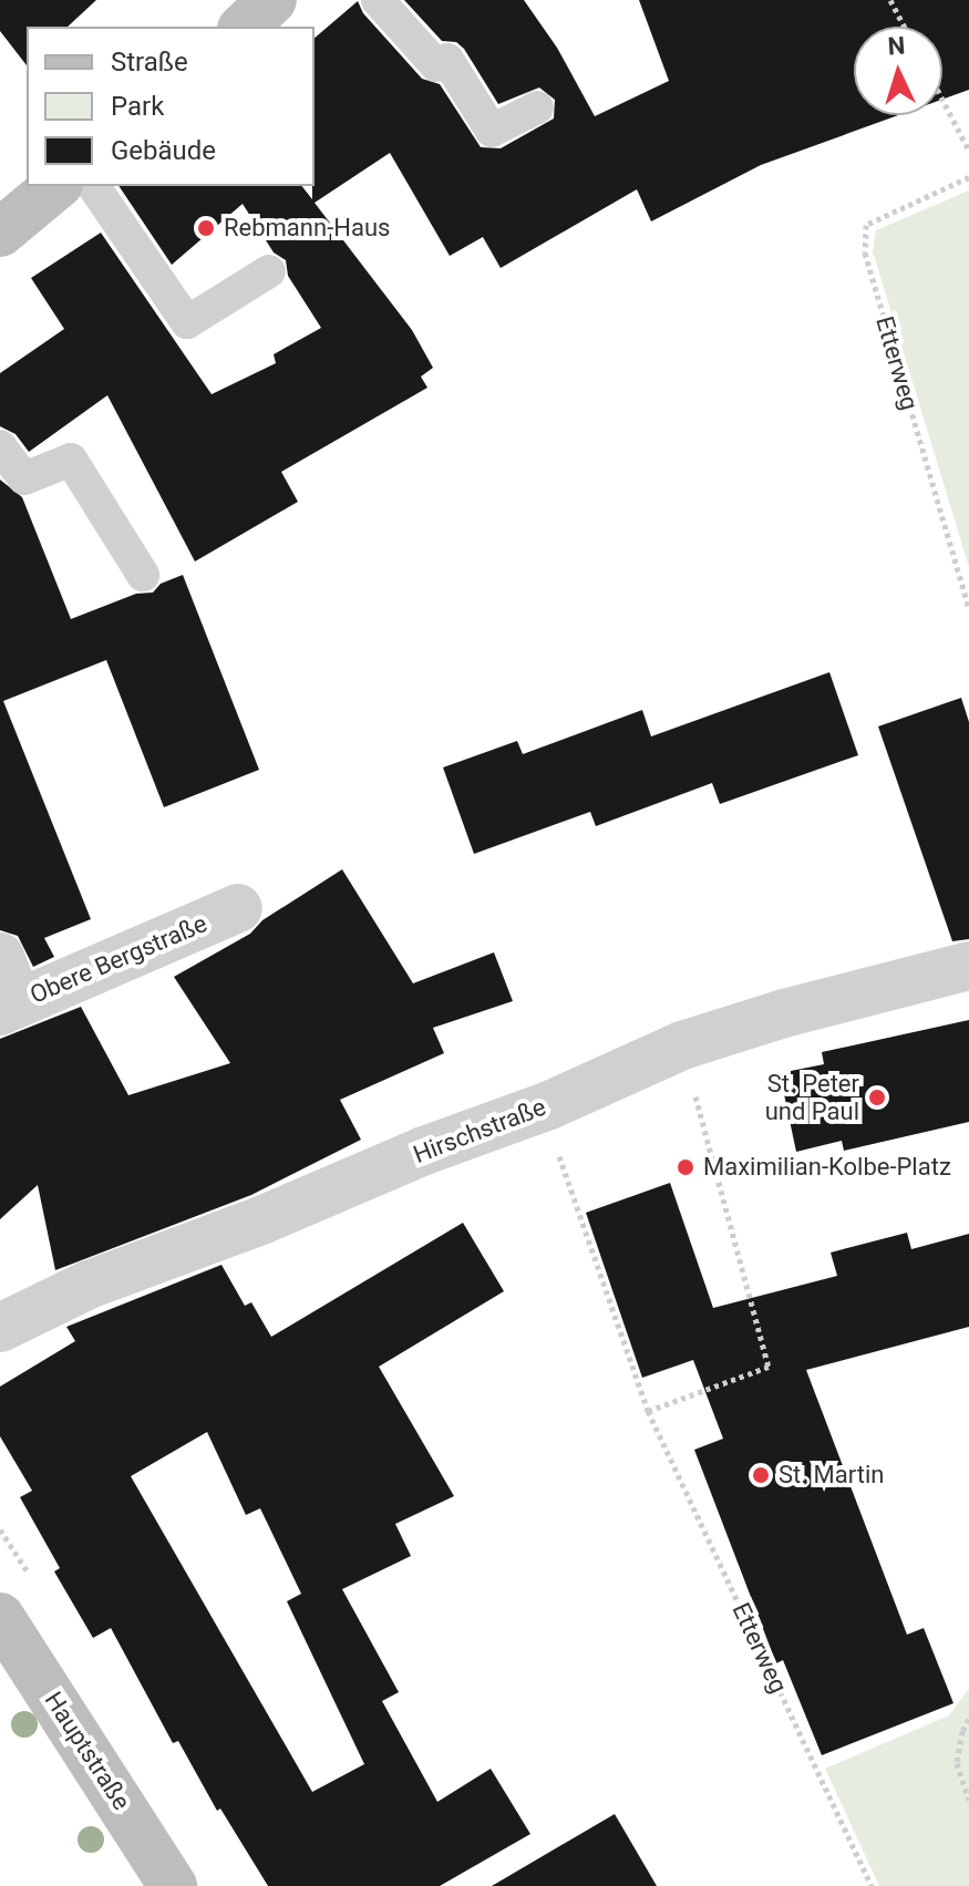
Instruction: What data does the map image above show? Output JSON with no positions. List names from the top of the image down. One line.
{"streets":{"main road":["Hauptstraße"],"street":["Obere Bergstraße","Hirschstraße"],"path":["Etterweg"]},"crossings":[["Etterweg","Hirschstraße"]],"places":["Rebmann-Haus","St. Peter und Paul","Maximilian-Kolbe-Platz","St. Martin"],"legend":["Straße","Park","Gebäude"],"north":"top"}
